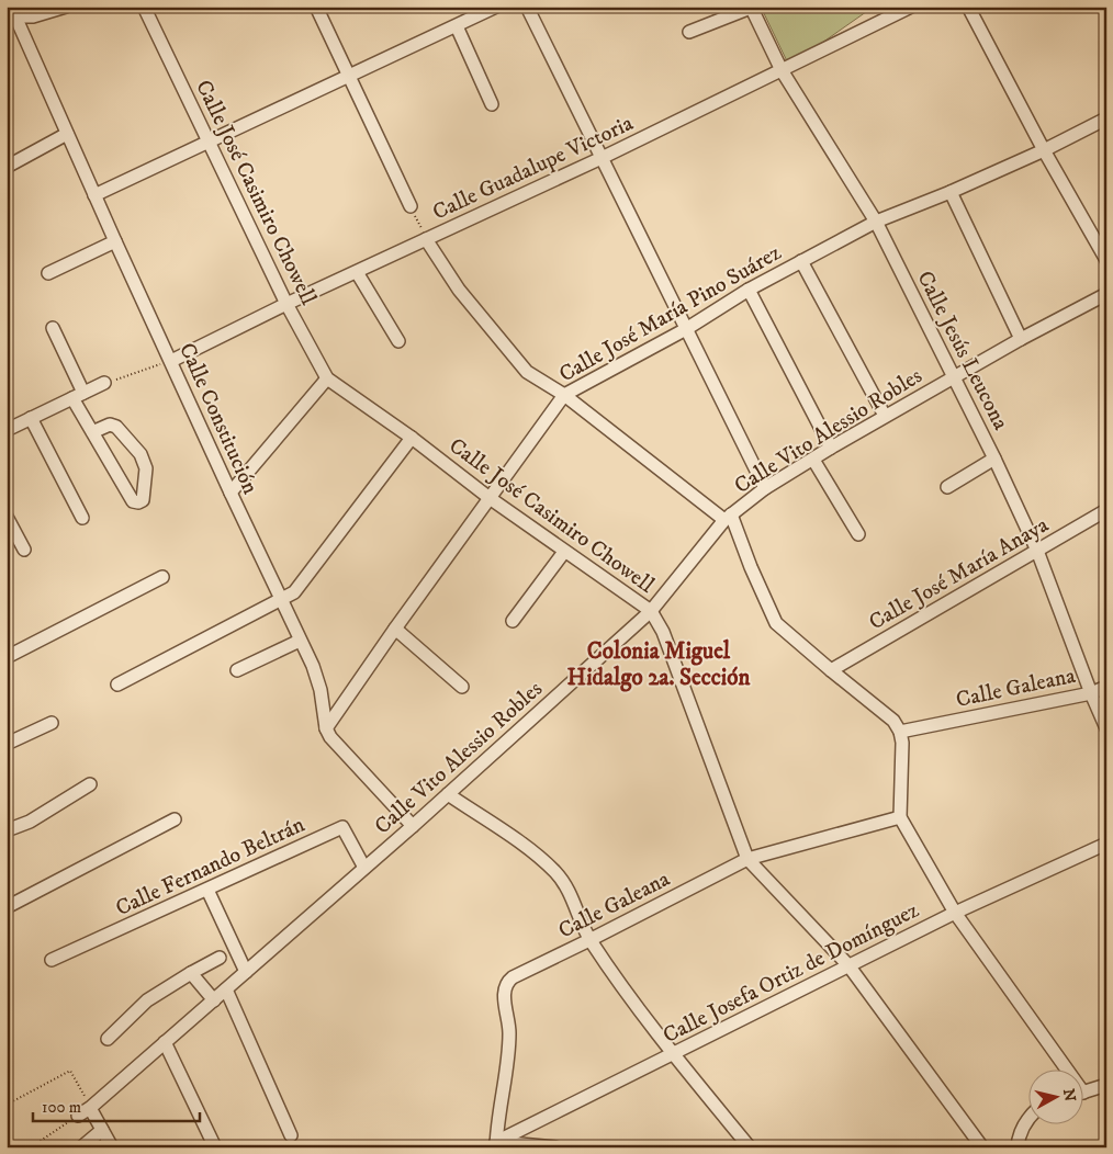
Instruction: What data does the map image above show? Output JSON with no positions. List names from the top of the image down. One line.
{"streets":{"street":["Calle Guadalupe Victoria","Calle José Casimiro Chowell","Calle José María Pino Suárez","Calle Jesús Leucona","Calle Constitución","Calle Vito Alessio Robles","Calle José María Anaya","Calle Galeana","Calle Fernando Beltrán","Calle Josefa Ortiz de Domínguez"]},"crossings":[["Calle Guadalupe Victoria","Calle José Casimiro Chowell"],["Calle Guadalupe Victoria","Calle Jesús Leucona"],["Calle Guadalupe Victoria","Calle Constitución"],["Calle José Casimiro Chowell","Calle José María Pino Suárez"],["Calle José Casimiro Chowell","Calle Vito Alessio Robles"],["Calle José Casimiro Chowell","Calle Galeana"],["Calle José Casimiro Chowell","Calle Josefa Ortiz de Domínguez"],["Calle José María Pino Suárez","Calle Jesús Leucona"],["Calle José María Pino Suárez","Calle Constitución"],["Calle Jesús Leucona","Calle Vito Alessio Robles"],["Calle Jesús Leucona","Calle José María Anaya"],["Calle Jesús Leucona","Calle Galeana"],["Calle Constitución","Calle Vito Alessio Robles"],["Calle Vito Alessio Robles","Calle Fernando Beltrán"],["Calle Galeana","Calle Josefa Ortiz de Domínguez"]],"districts":["Colonia Miguel Hidalgo 2a. Sección"],"scale_bar":"100 m","north":"right"}
